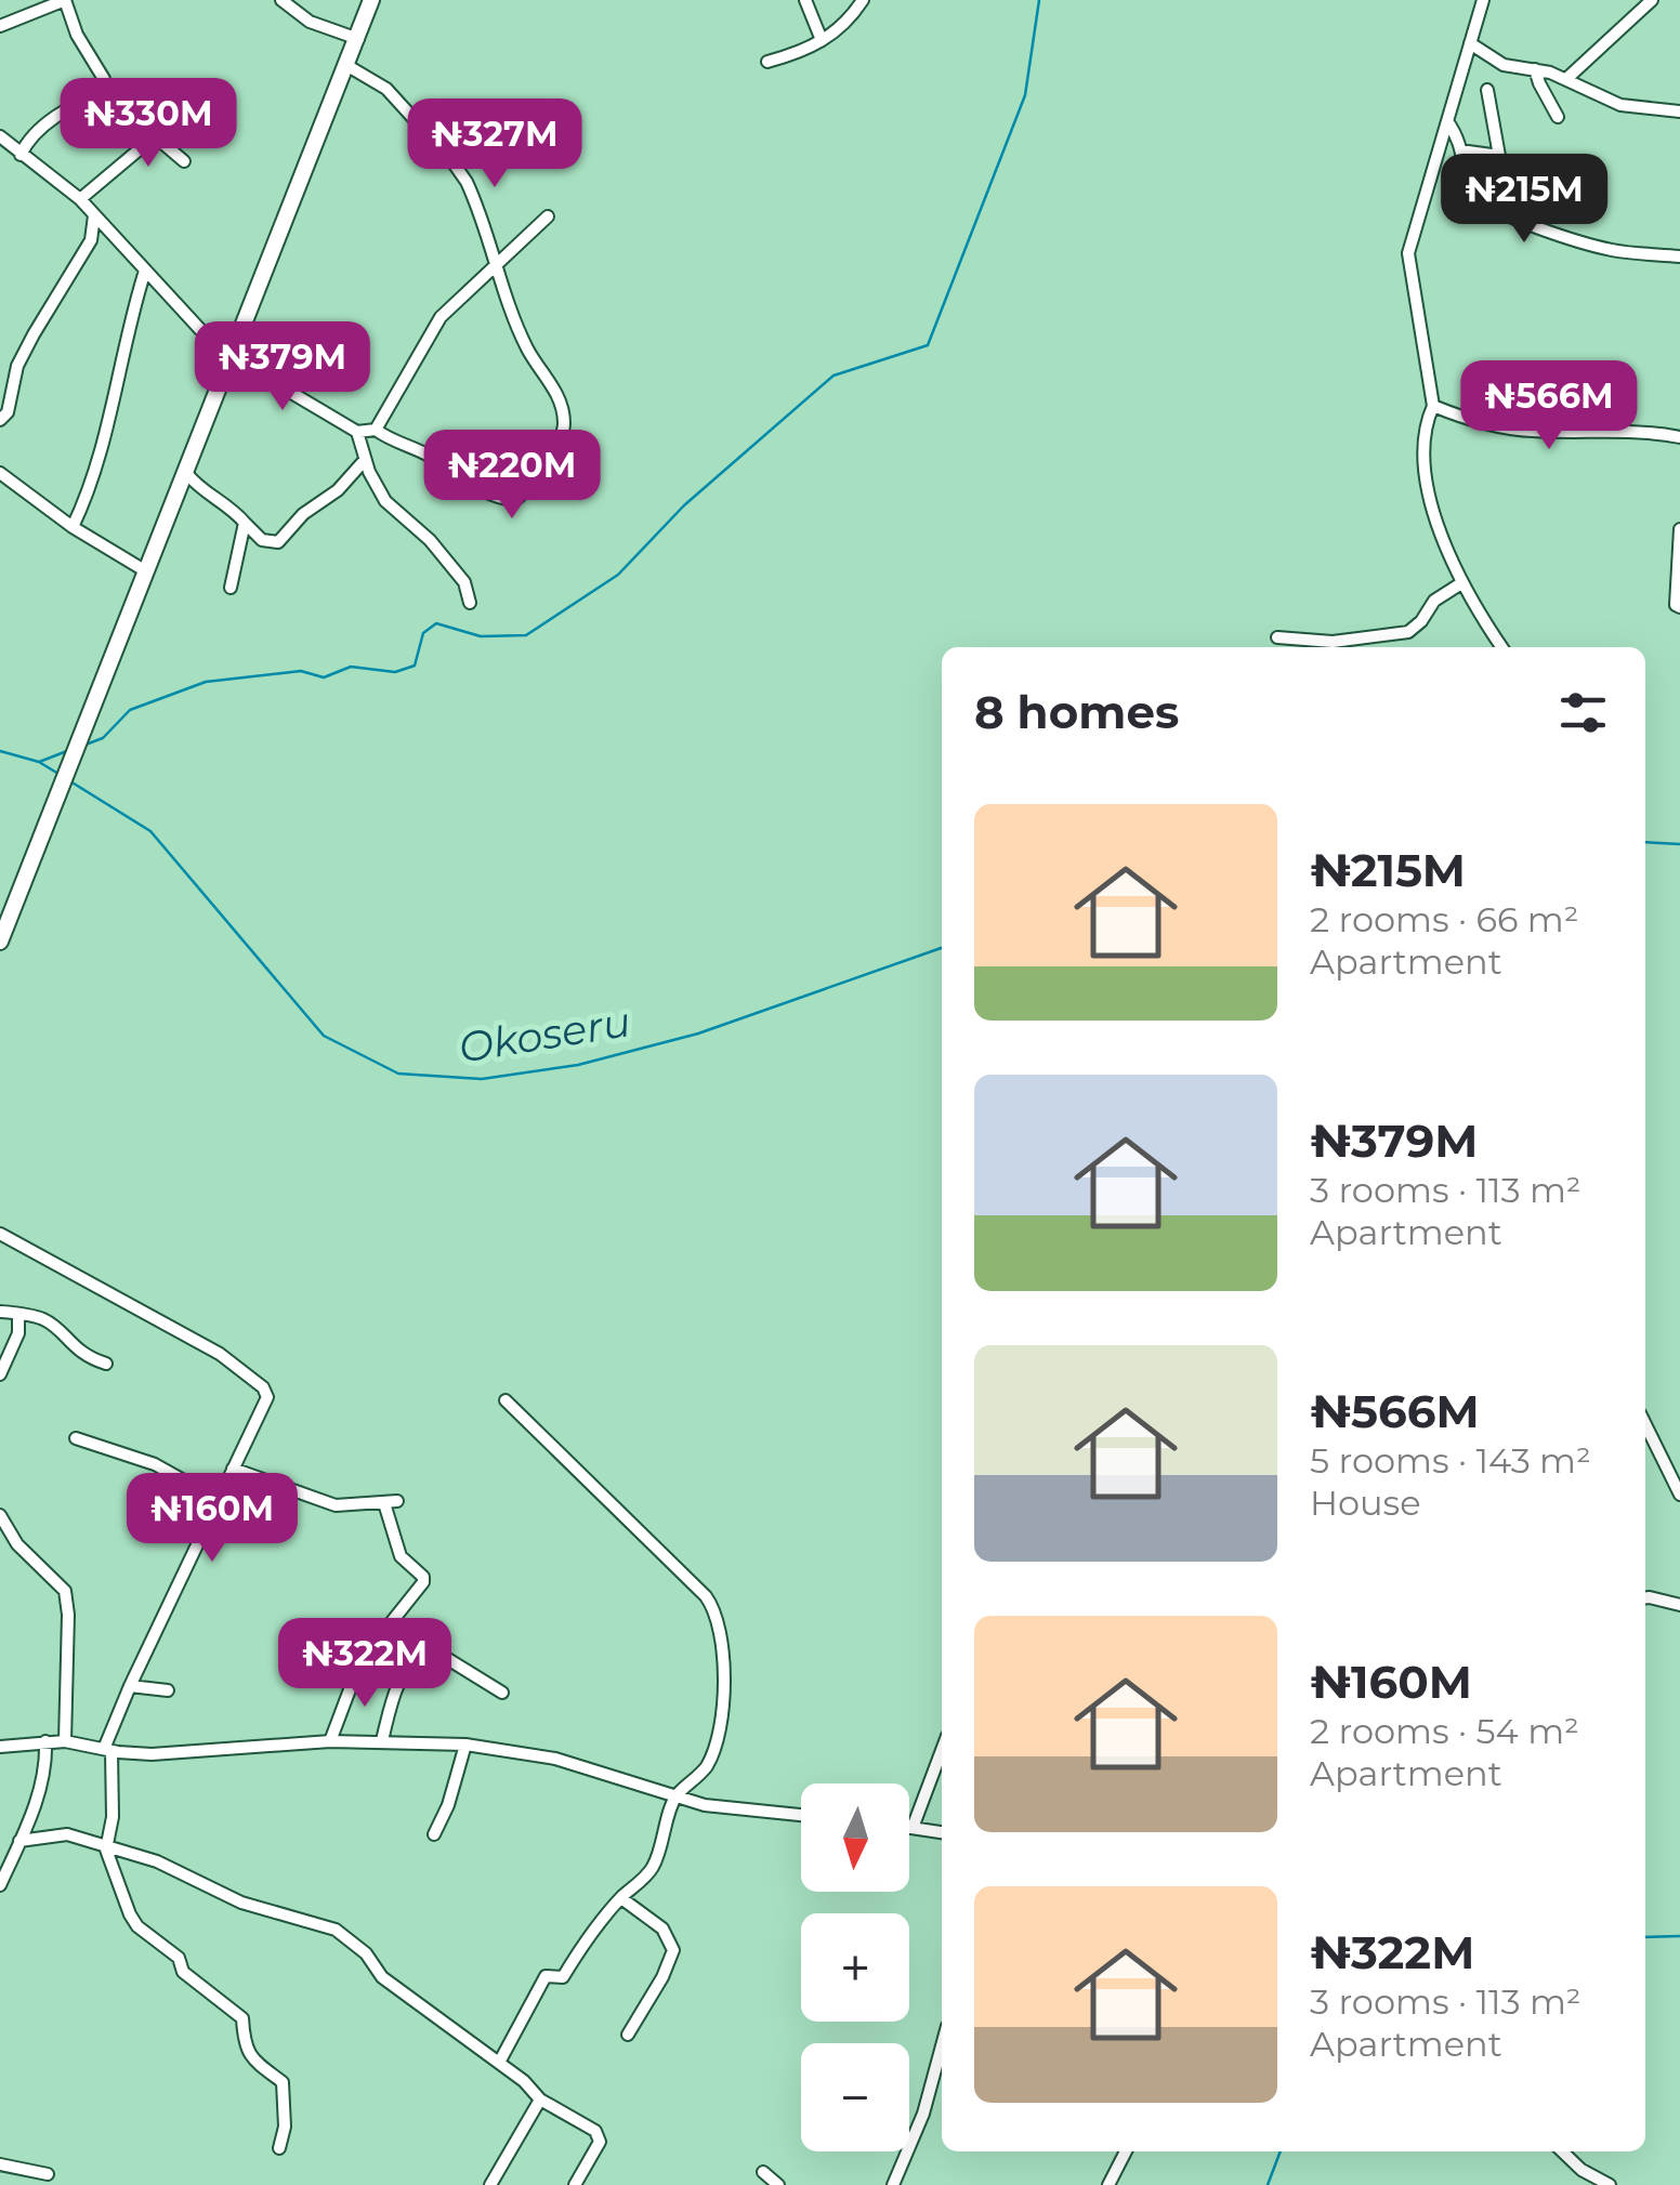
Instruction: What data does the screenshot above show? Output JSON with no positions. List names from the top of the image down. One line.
{"water":["Okoseru"],"north":"bottom","page":{"price":["₦330M","₦327M","₦215M","₦379M","₦566M","₦220M","₦160M","₦322M"],"heading":"8 homes","list":[{"name":"₦215M","note":"2 rooms · 66 m² · Apartment"},{"name":"₦379M","note":"3 rooms · 113 m² · Apartment"},{"name":"₦566M","note":"5 rooms · 143 m² · House"},{"name":"₦160M","note":"2 rooms · 54 m² · Apartment"},{"name":"₦322M","note":"3 rooms · 113 m² · Apartment"}],"map_buttons":["+","−"]}}
